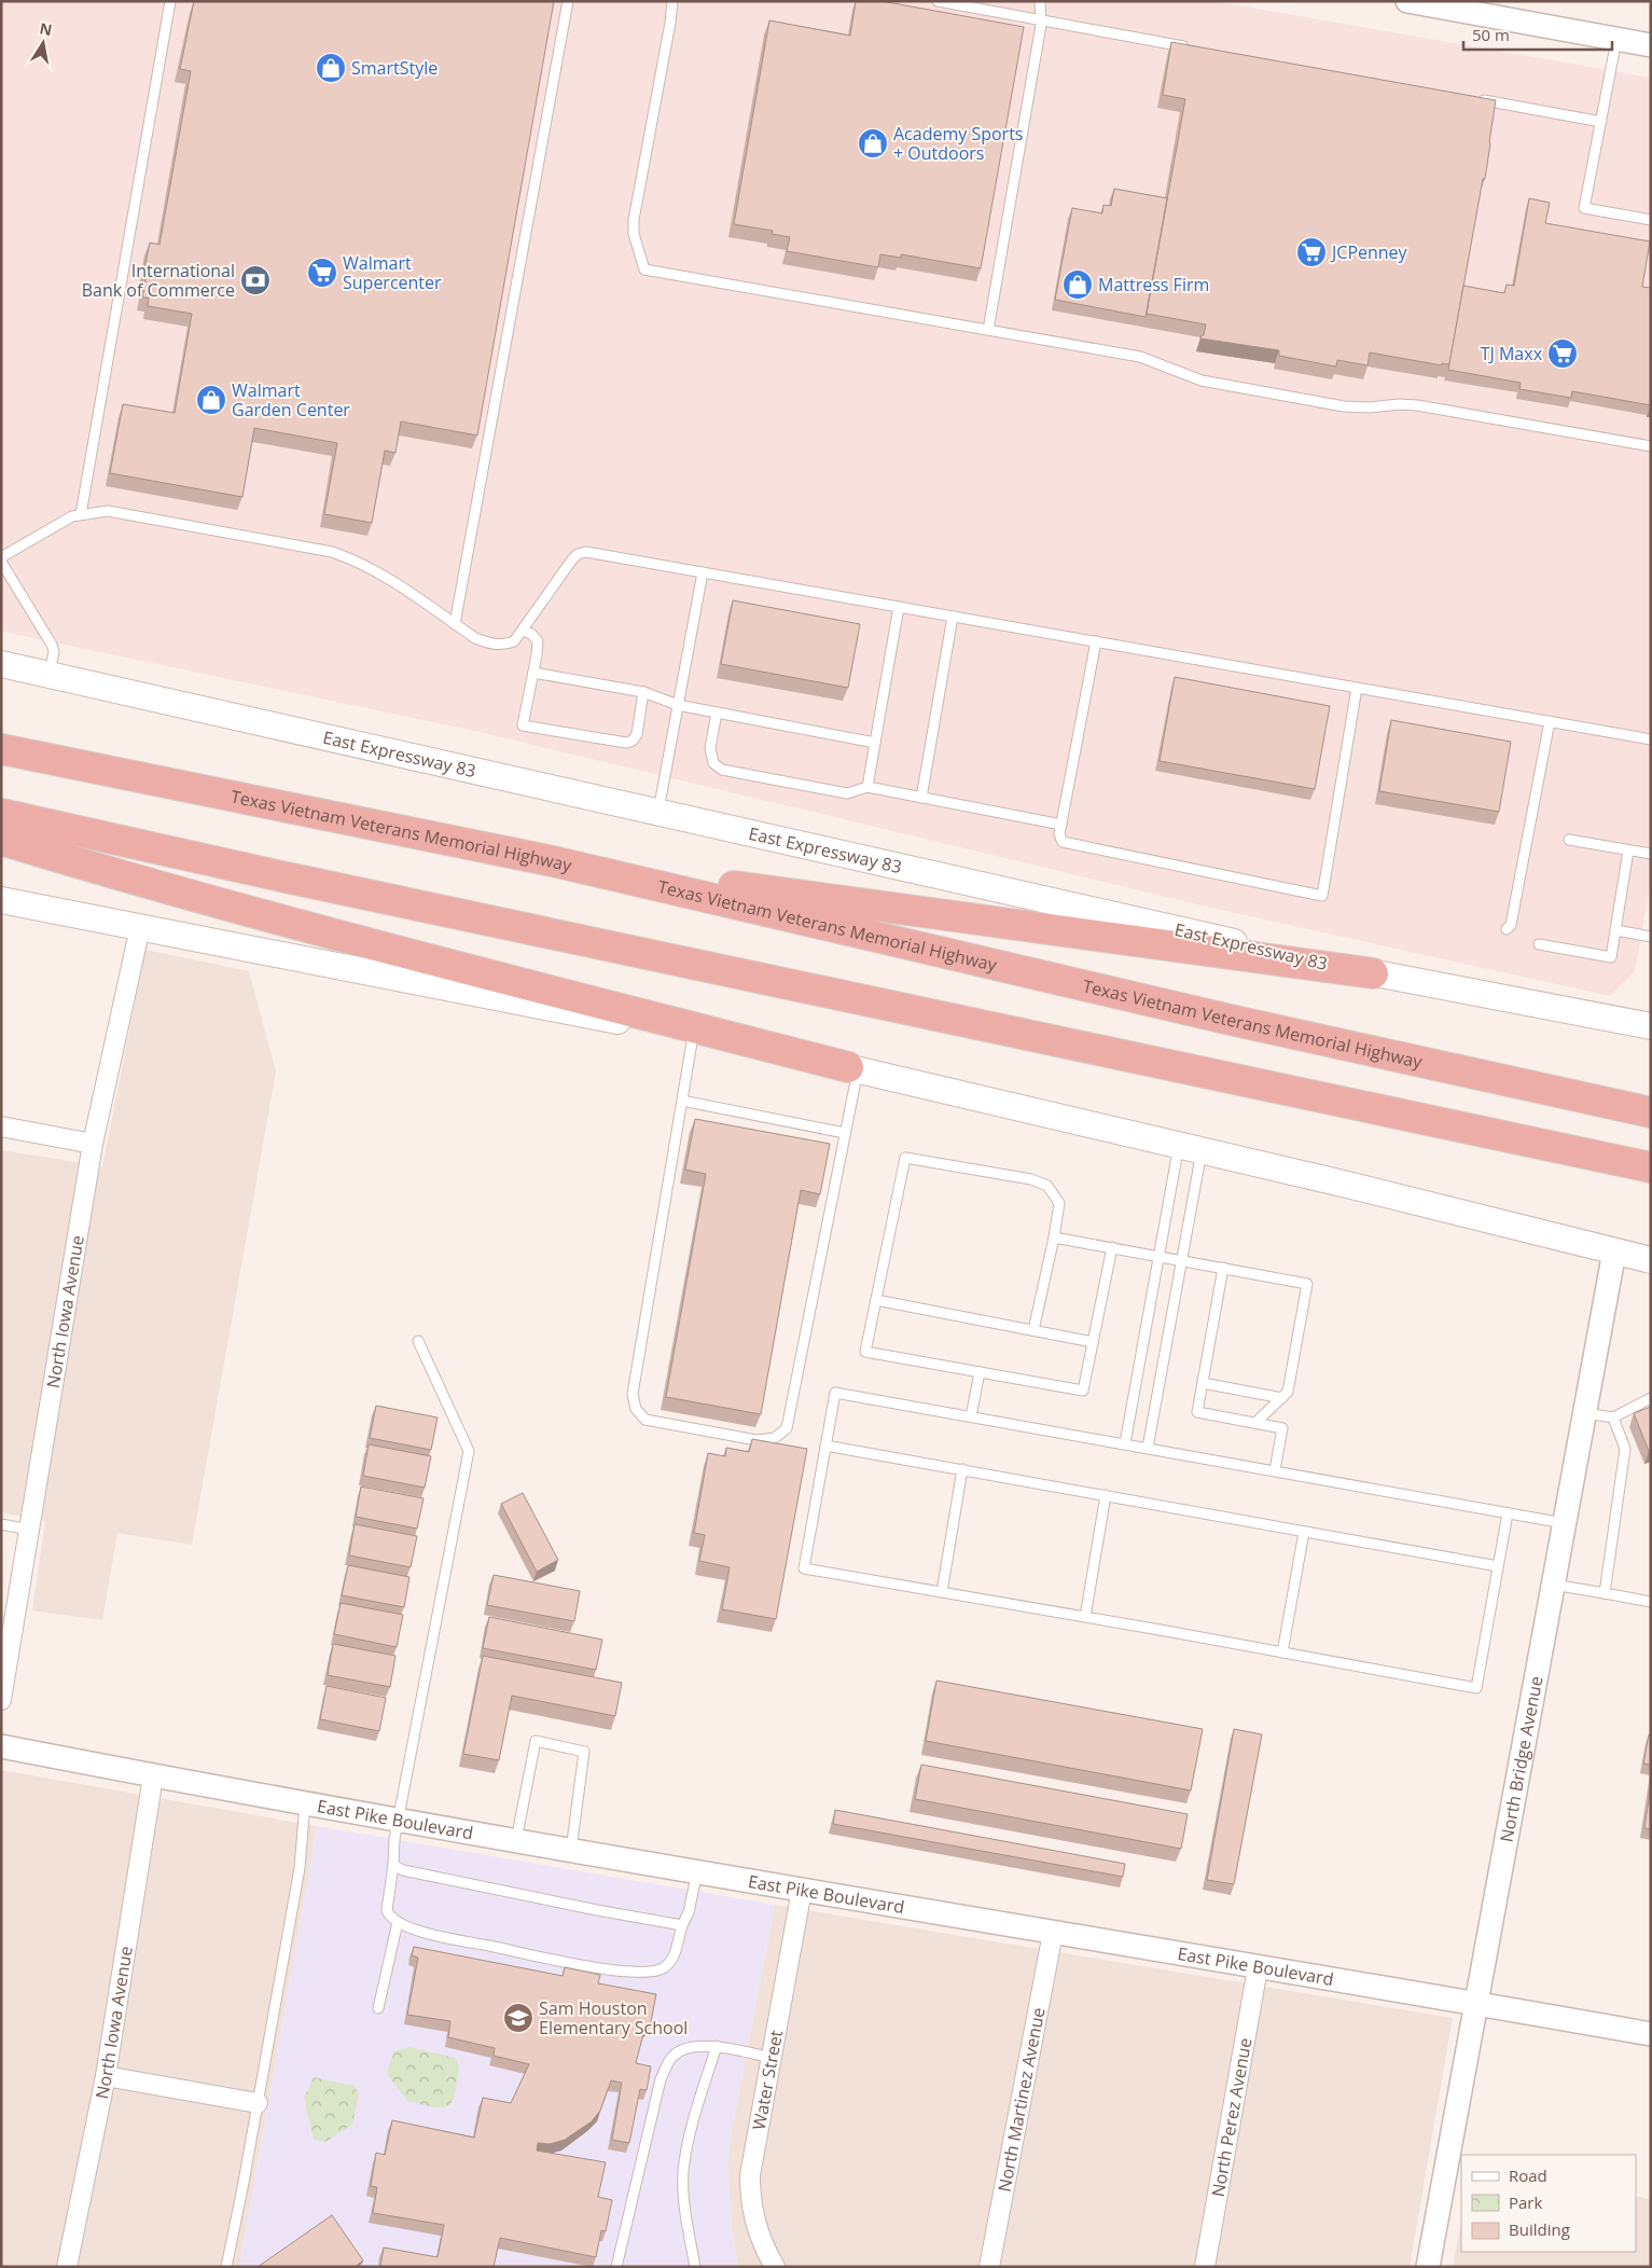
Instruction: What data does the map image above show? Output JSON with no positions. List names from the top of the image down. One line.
{"streets":{"highway":["Texas Vietnam Veterans Memorial Highway"],"main road":["East Expressway 83"],"street":["North Iowa Avenue","North Bridge Avenue","East Pike Boulevard","Water Street","North Martinez Avenue","North Perez Avenue"]},"crossings":[["North Iowa Avenue","East Pike Boulevard"],["North Bridge Avenue","East Pike Boulevard"],["East Pike Boulevard","Water Street"],["East Pike Boulevard","North Martinez Avenue"],["East Pike Boulevard","North Perez Avenue"]],"places":{"shop":["SmartStyle","Academy Sports + Outdoors","Mattress Firm","Walmart Garden Center"],"supermarket":["JCPenney","Walmart Supercenter","TJ Maxx"],"bank":["International Bank of Commerce"],"school or university":["Sam Houston Elementary School"]},"legend":["Road","Park","Building"],"scale_bar":"50 m","north":"top"}
